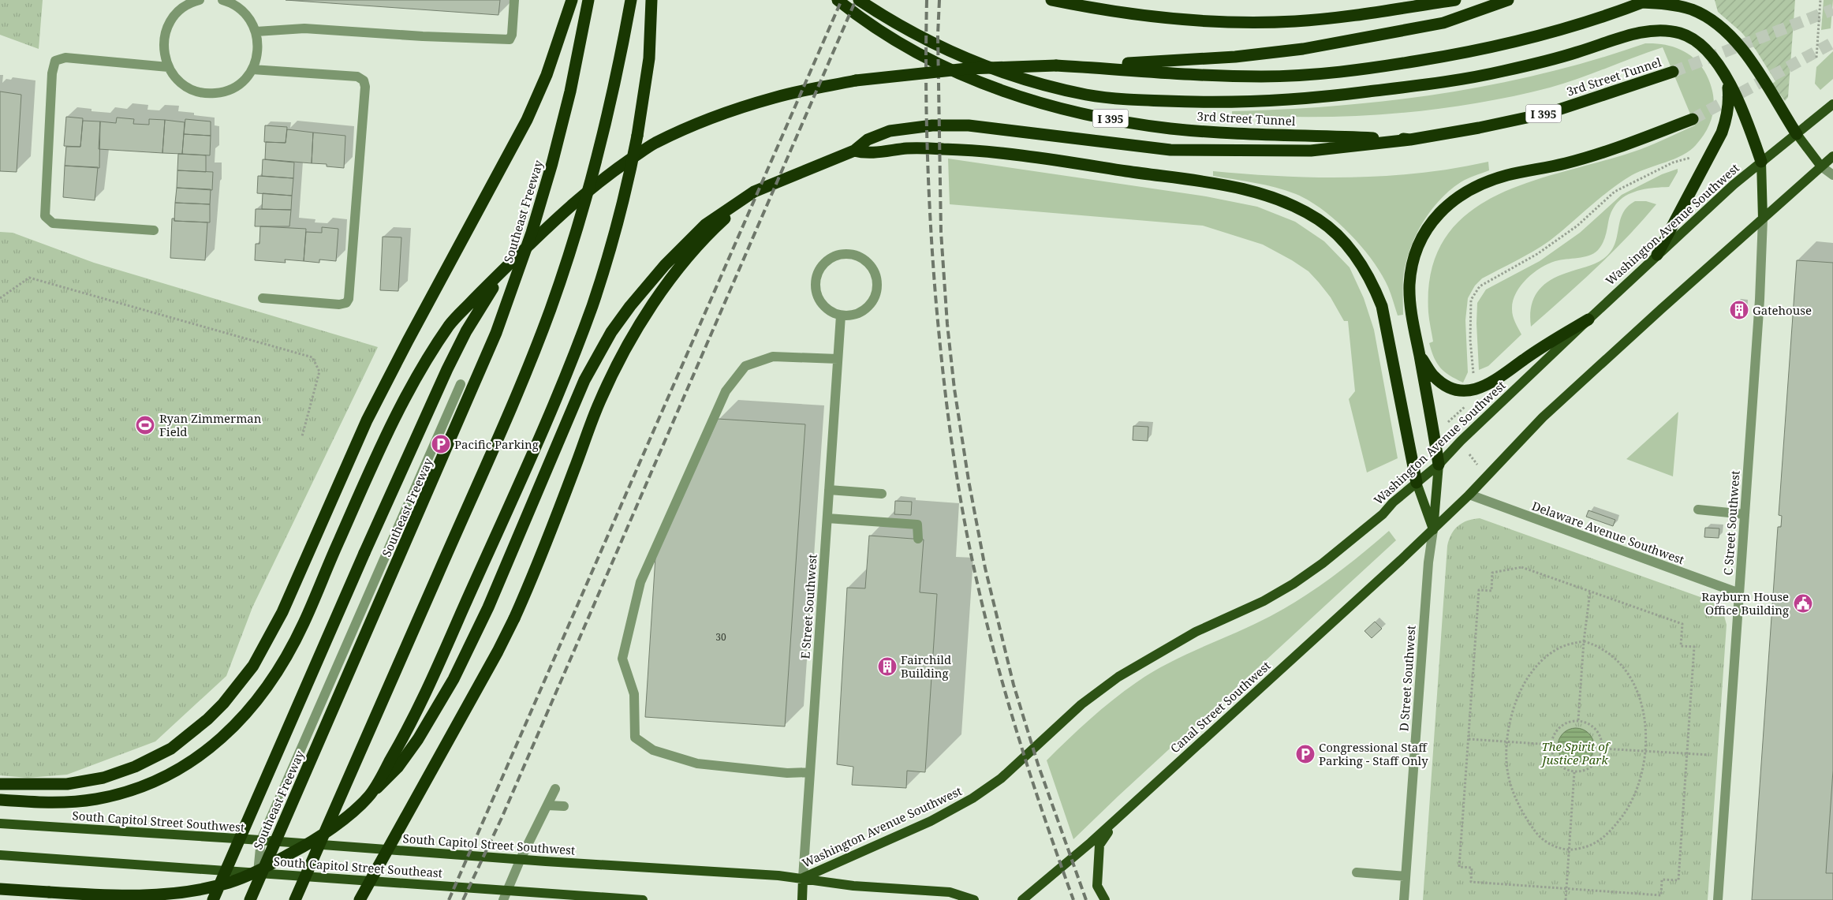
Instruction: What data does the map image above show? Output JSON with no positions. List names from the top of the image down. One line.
{"streets":{"highway":["3rd Street Tunnel","I 395","Southeast Freeway"],"main road":["Washington Avenue Southwest","E Street Southwest","Canal Street Southwest","South Capitol Street Southwest","South Capitol Street Southeast"],"street":["C Street Southwest","Delaware Avenue Southwest","D Street Southwest"]},"crossings":[["Washington Avenue Southwest","E Street Southwest"],["Washington Avenue Southwest","South Capitol Street Southwest"],["C Street Southwest","Delaware Avenue Southwest"],["E Street Southwest","South Capitol Street Southwest"],["D Street Southwest","Canal Street Southwest"]],"parks":["The Spirit of Justice Park"],"places":{"building":["Gatehouse","Fairchild Building"],"sports":["Ryan Zimmerman Field"],"parking":["Pacific Parking","Congressional Staff Parking - Staff Only"],"public building":["Rayburn House Office Building"]},"house_numbers":["30"]}
